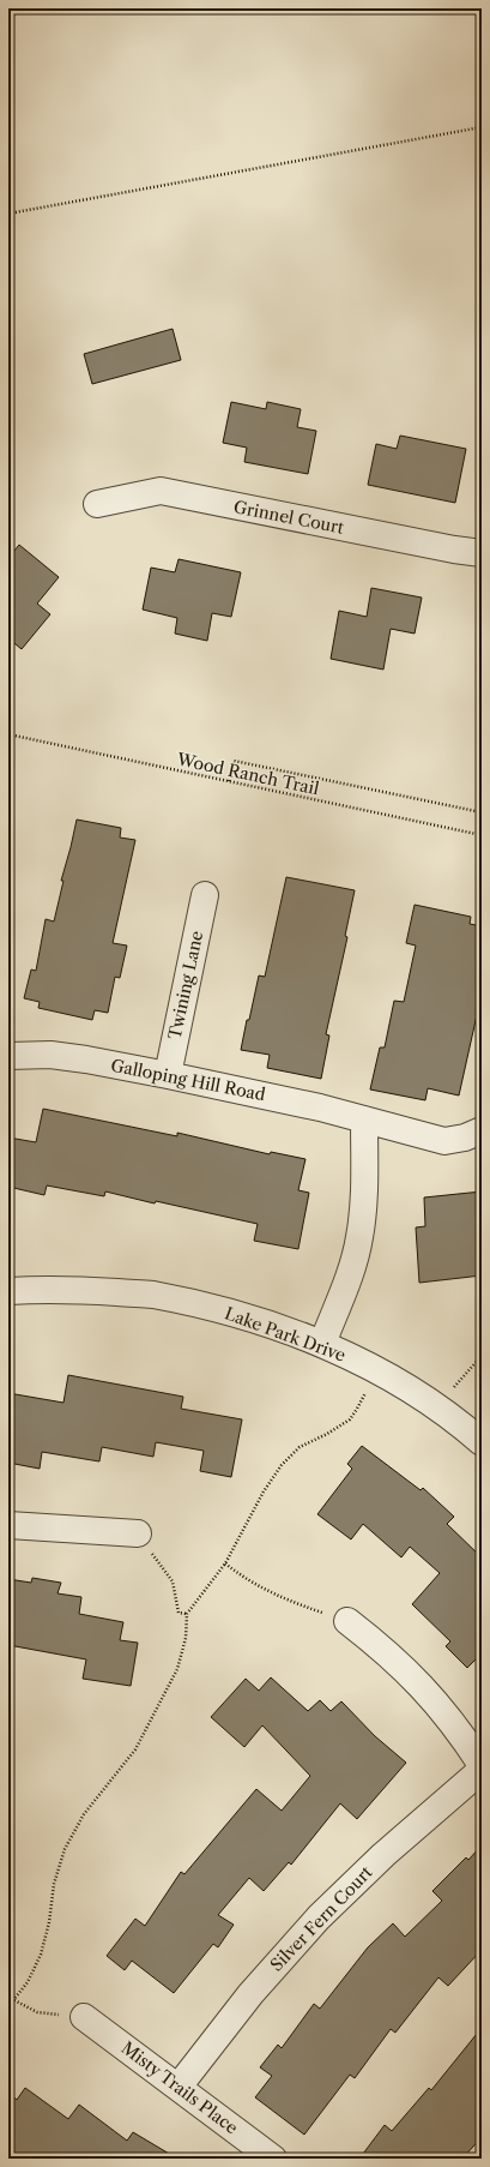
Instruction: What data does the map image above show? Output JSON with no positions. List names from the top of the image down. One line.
{"streets":{"street":["Grinnel Court","Twining Lane","Galloping Hill Road","Lake Park Drive","Silver Fern Court","Misty Trails Place"],"path":["Wood Ranch Trail"]},"crossings":[["Twining Lane","Galloping Hill Road"],["Silver Fern Court","Misty Trails Place"]]}
